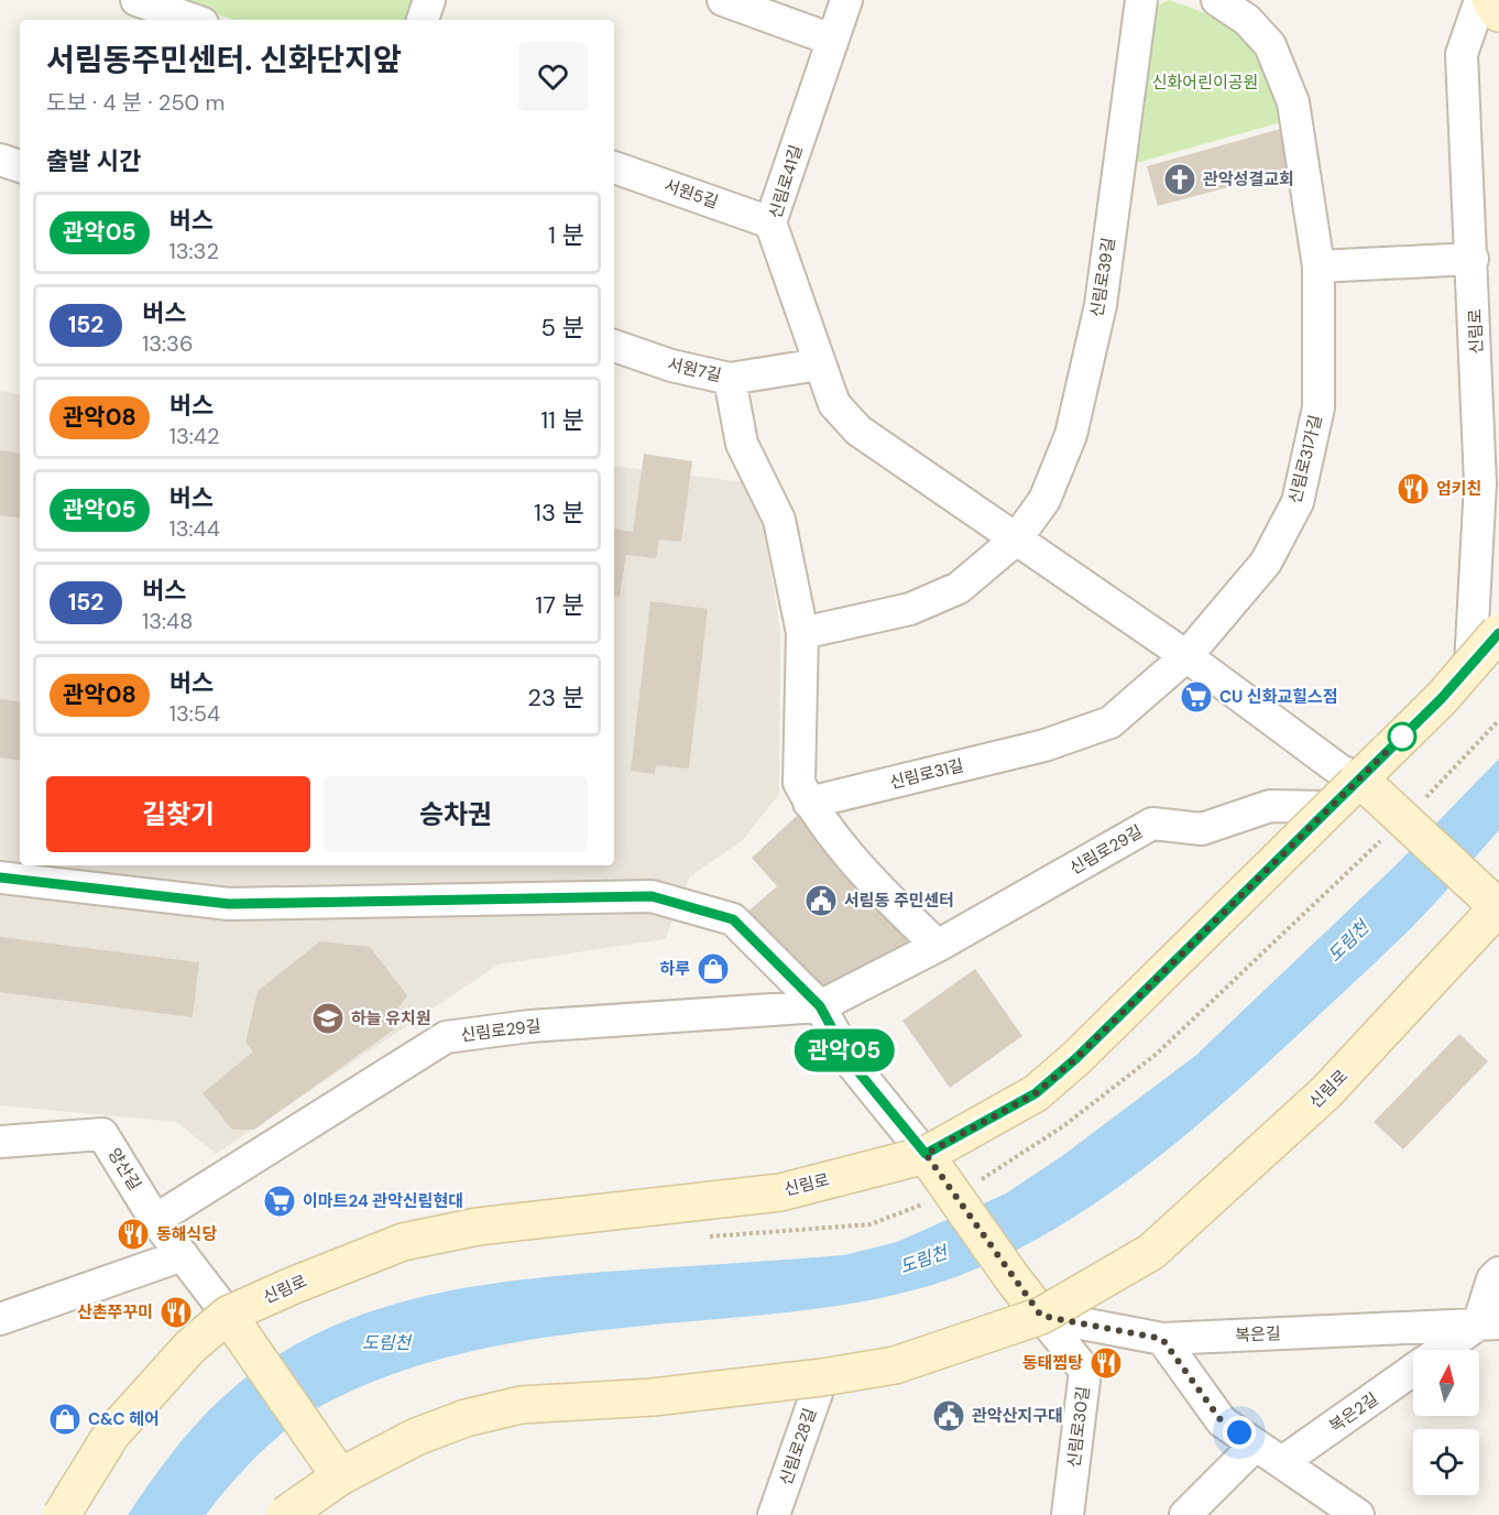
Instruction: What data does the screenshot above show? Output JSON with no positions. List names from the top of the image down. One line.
{"streets":{"main road":["신림로"],"street":["신림로41길","서원5길","신림로39길","서원7길","신림로31가길","신림로31길","신림로29길","양산길","복은길","복은2길","신림로30길","신림로28길"]},"crossings":[["신림로41길","서원5길"],["신림로41길","서원7길"],["신림로","신림로29길"],["신림로","양산길"],["신림로","복은길"],["신림로","신림로30길"],["신림로","신림로28길"],["신림로31가길","신림로31길"],["신림로29길","양산길"],["복은길","복은2길"],["복은길","신림로30길"]],"water":["도림천"],"parks":["신화어린이공원"],"places":{"church":["관악성결교회"],"restaurant":["엄키친","동해식당","산촌쭈꾸미","동태찜탕"],"supermarket":["CU 신화교힐스점","이마트24 관악신림현대"],"public building":["서림동 주민센터","관악산지구대"],"shop":["하루","C&C 헤어"],"school or university":["하늘 유치원"]},"lines":["bus line 관악05"],"north":"top","page":{"on_map":"관악05","heading":[["서림동주민센터. 신화단지앞","도보 · 4 분 · 250 m"],"출발 시간"],"list":[{"mark":"관악05","name":"버스","note":"13:32","value":"1 분"},{"mark":"152","name":"버스","note":"13:36","value":"5 분"},{"mark":"관악08","name":"버스","note":"13:42","value":"11 분"},{"mark":"관악05","name":"버스","note":"13:44","value":"13 분"},{"mark":"152","name":"버스","note":"13:48","value":"17 분"},{"mark":"관악08","name":"버스","note":"13:54","value":"23 분"}],"buttons":["길찾기","승차권"]}}
